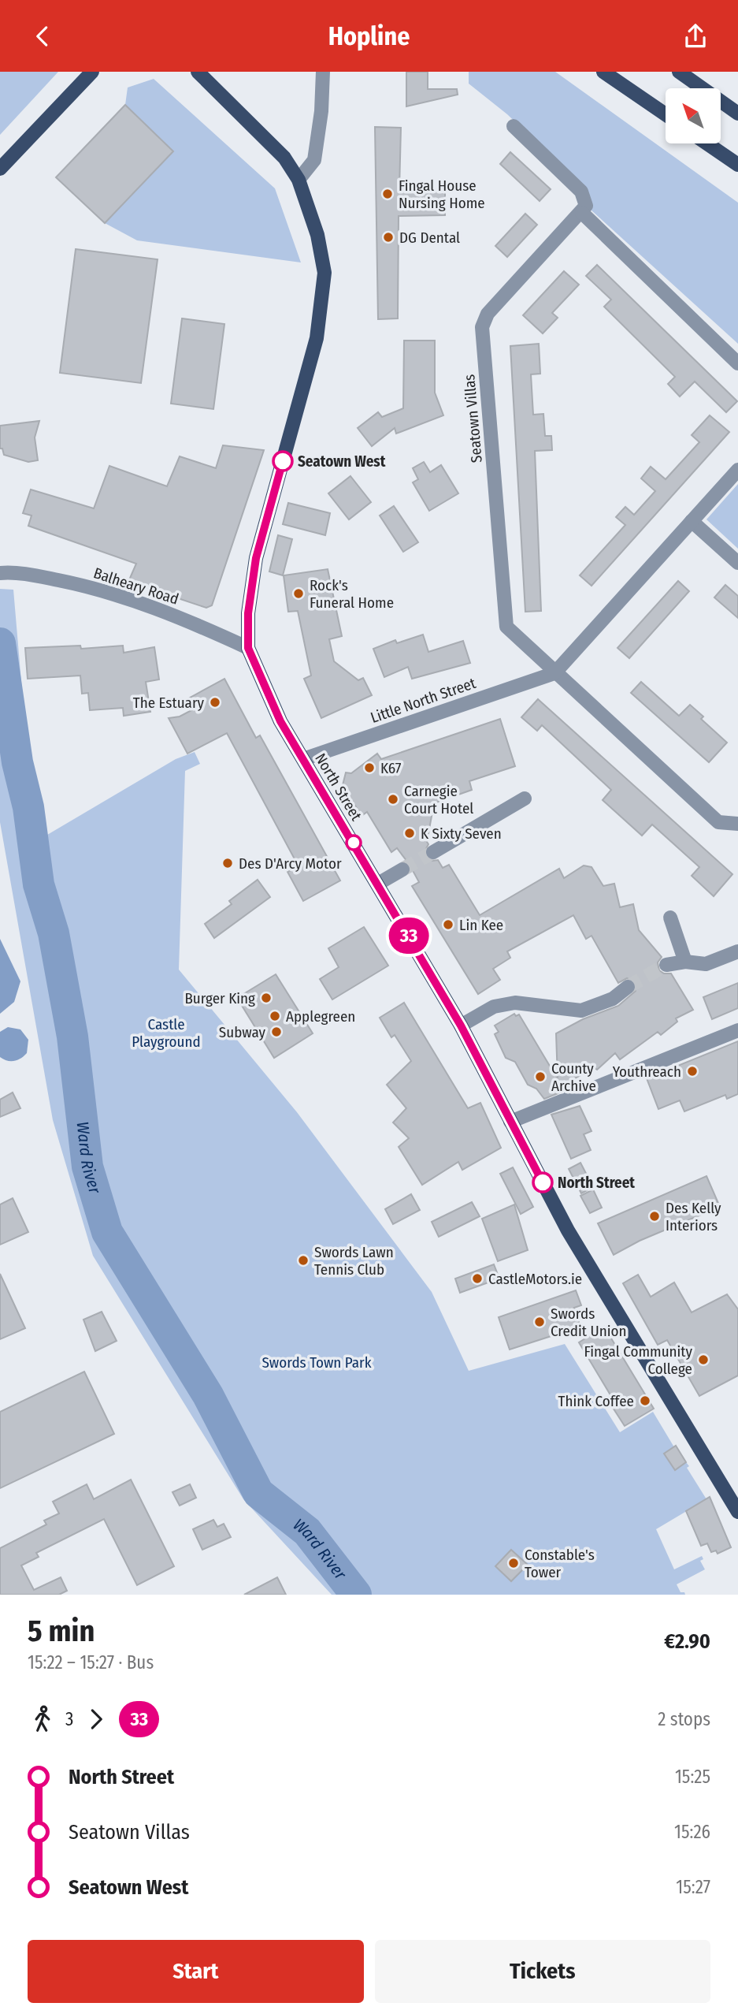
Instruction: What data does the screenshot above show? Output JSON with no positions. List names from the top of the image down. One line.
{"streets":{"main road":["North Street"],"street":["Seatown Villas","Balheary Road","Little North Street"]},"crossings":[["Seatown Villas","Little North Street"],["Balheary Road","North Street"],["Little North Street","North Street"]],"water":["Ward River"],"parks":["Castle Playground","Swords Town Park"],"places":["Fingal House Nursing Home","DG Dental","Seatown West","Rock's Funeral Home","The Estuary","K67","Carnegie Court Hotel","K Sixty Seven","Des D'Arcy Motor","Lin Kee","Burger King","Applegreen","Subway","Youthreach","County Archive","North Street","Des Kelly Interiors","Swords Lawn Tennis Club","CastleMotors.ie","Swords Credit Union","Fingal Community College","Think Coffee","Constable's Tower"],"lines":["bus line 33"],"north":"top left","page":{"header":"Hopline","on_map":"33","heading":["5 min","15:22 – 15:27 · Bus","€2.90"],"legs":["3","33","2 stops"],"list":[{"name":"North Street","value":"15:25"},{"name":"Seatown Villas","value":"15:26"},{"name":"Seatown West","value":"15:27"}],"buttons":["Start","Tickets"]}}
